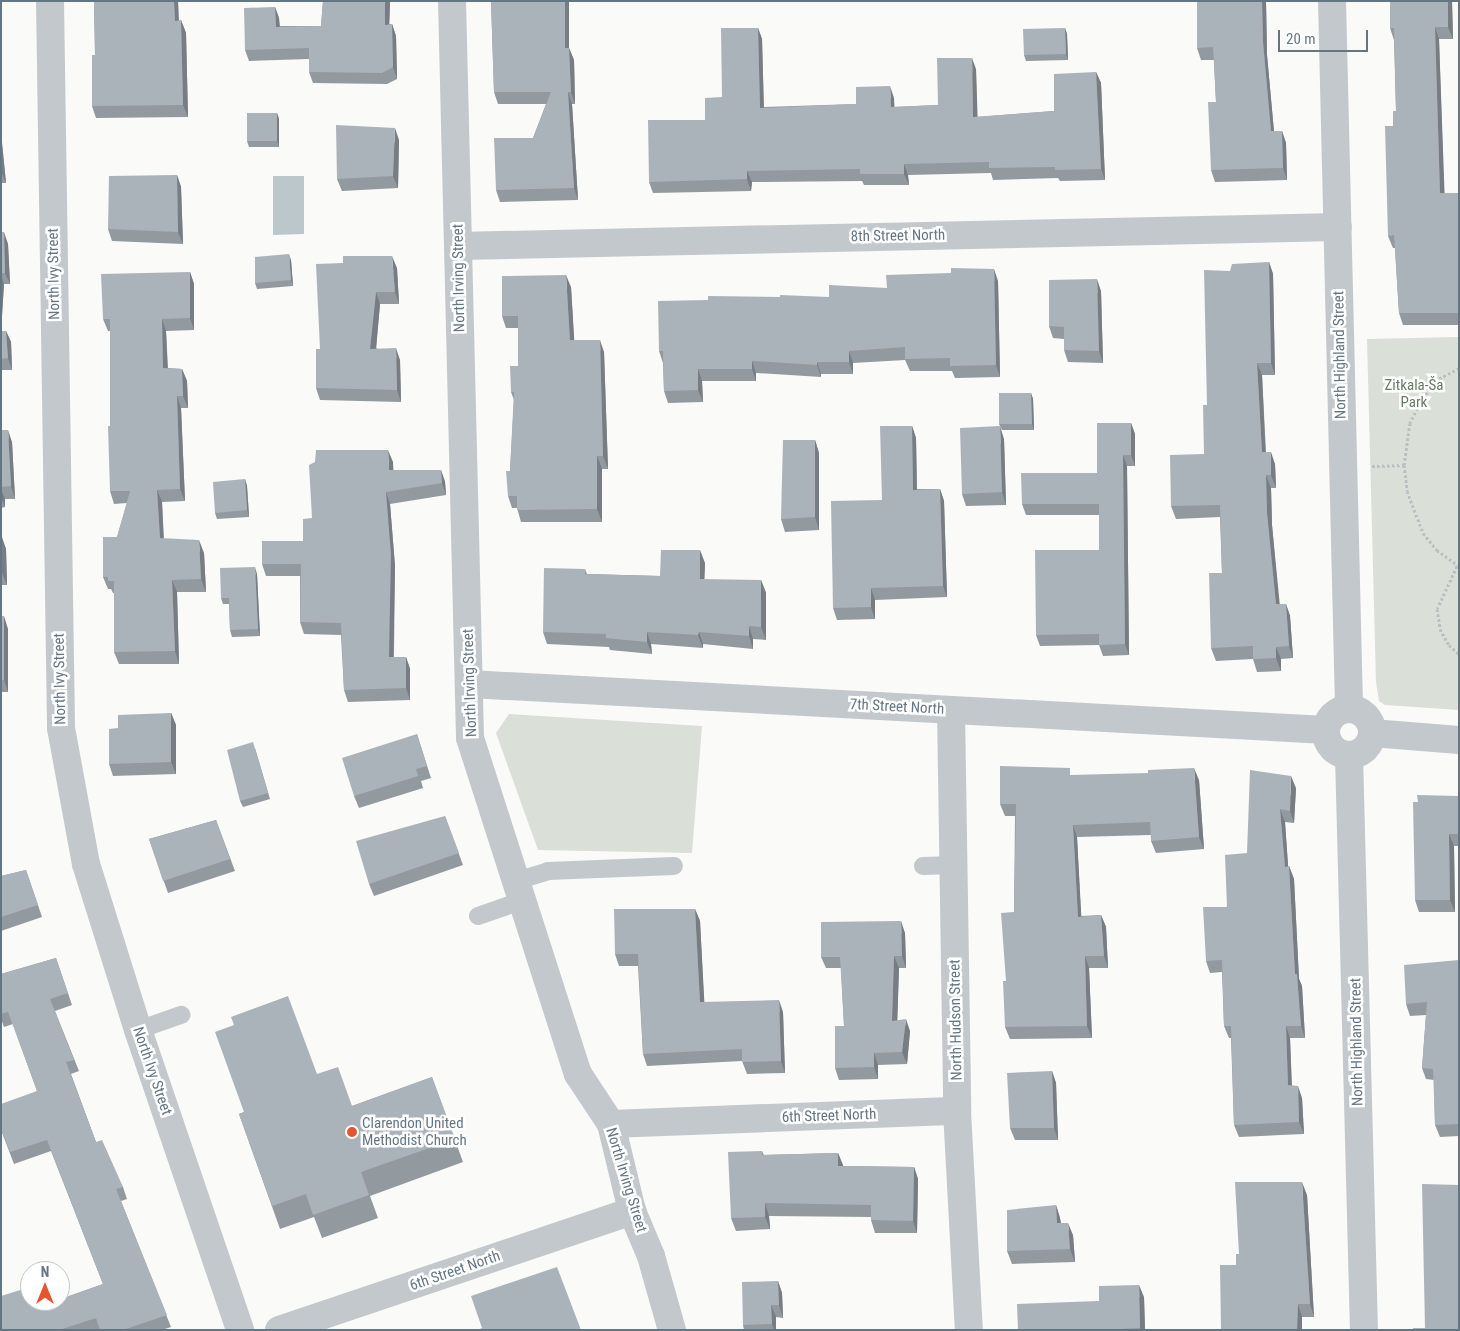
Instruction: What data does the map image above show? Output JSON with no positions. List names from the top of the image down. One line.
{"streets":{"street":["8th Street North","North Ivy Street","North Irving Street","North Highland Street","7th Street North","North Hudson Street","6th Street North"]},"crossings":[["8th Street North","North Irving Street"],["8th Street North","North Highland Street"],["North Irving Street","7th Street North"],["North Irving Street","6th Street North"],["North Highland Street","7th Street North"],["7th Street North","North Hudson Street"],["North Hudson Street","6th Street North"]],"parks":["Zitkala-Ša Park"],"places":["Clarendon United Methodist Church"],"scale_bar":"20 m","north":"top"}
